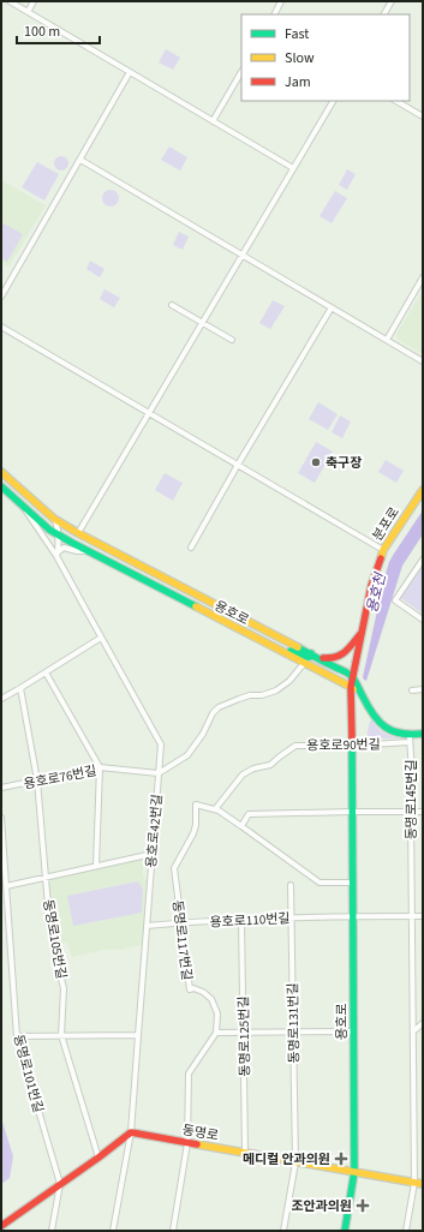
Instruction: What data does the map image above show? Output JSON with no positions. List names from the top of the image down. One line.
{"streets":{"main road":["분포로","용호로","동명로"],"street":["용호로90번길","용호로76번길","동명로145번길","용호로42번길","용호로110번길","동명로105번길","동명로117번길","동명로131번길","동명로125번길","동명로101번길"]},"crossings":[["분포로","용호로"],["용호로","용호로90번길"],["용호로","용호로42번길"],["용호로","용호로110번길"],["용호로","동명로"],["용호로90번길","동명로145번길"],["용호로90번길","동명로117번길"],["용호로76번길","용호로42번길"],["용호로76번길","동명로105번길"],["동명로145번길","용호로110번길"],["동명로145번길","동명로"],["용호로42번길","용호로110번길"],["용호로42번길","동명로"],["용호로110번길","동명로117번길"],["용호로110번길","동명로131번길"],["용호로110번길","동명로125번길"],["동명로131번길","동명로"],["동명로125번길","동명로"]],"water":["용호천"],"places":{"other":["축구장"],"health":["메디컬 안과의원","조안과의원"]},"legend":["Fast","Slow","Jam"],"scale_bar":"100 m"}
